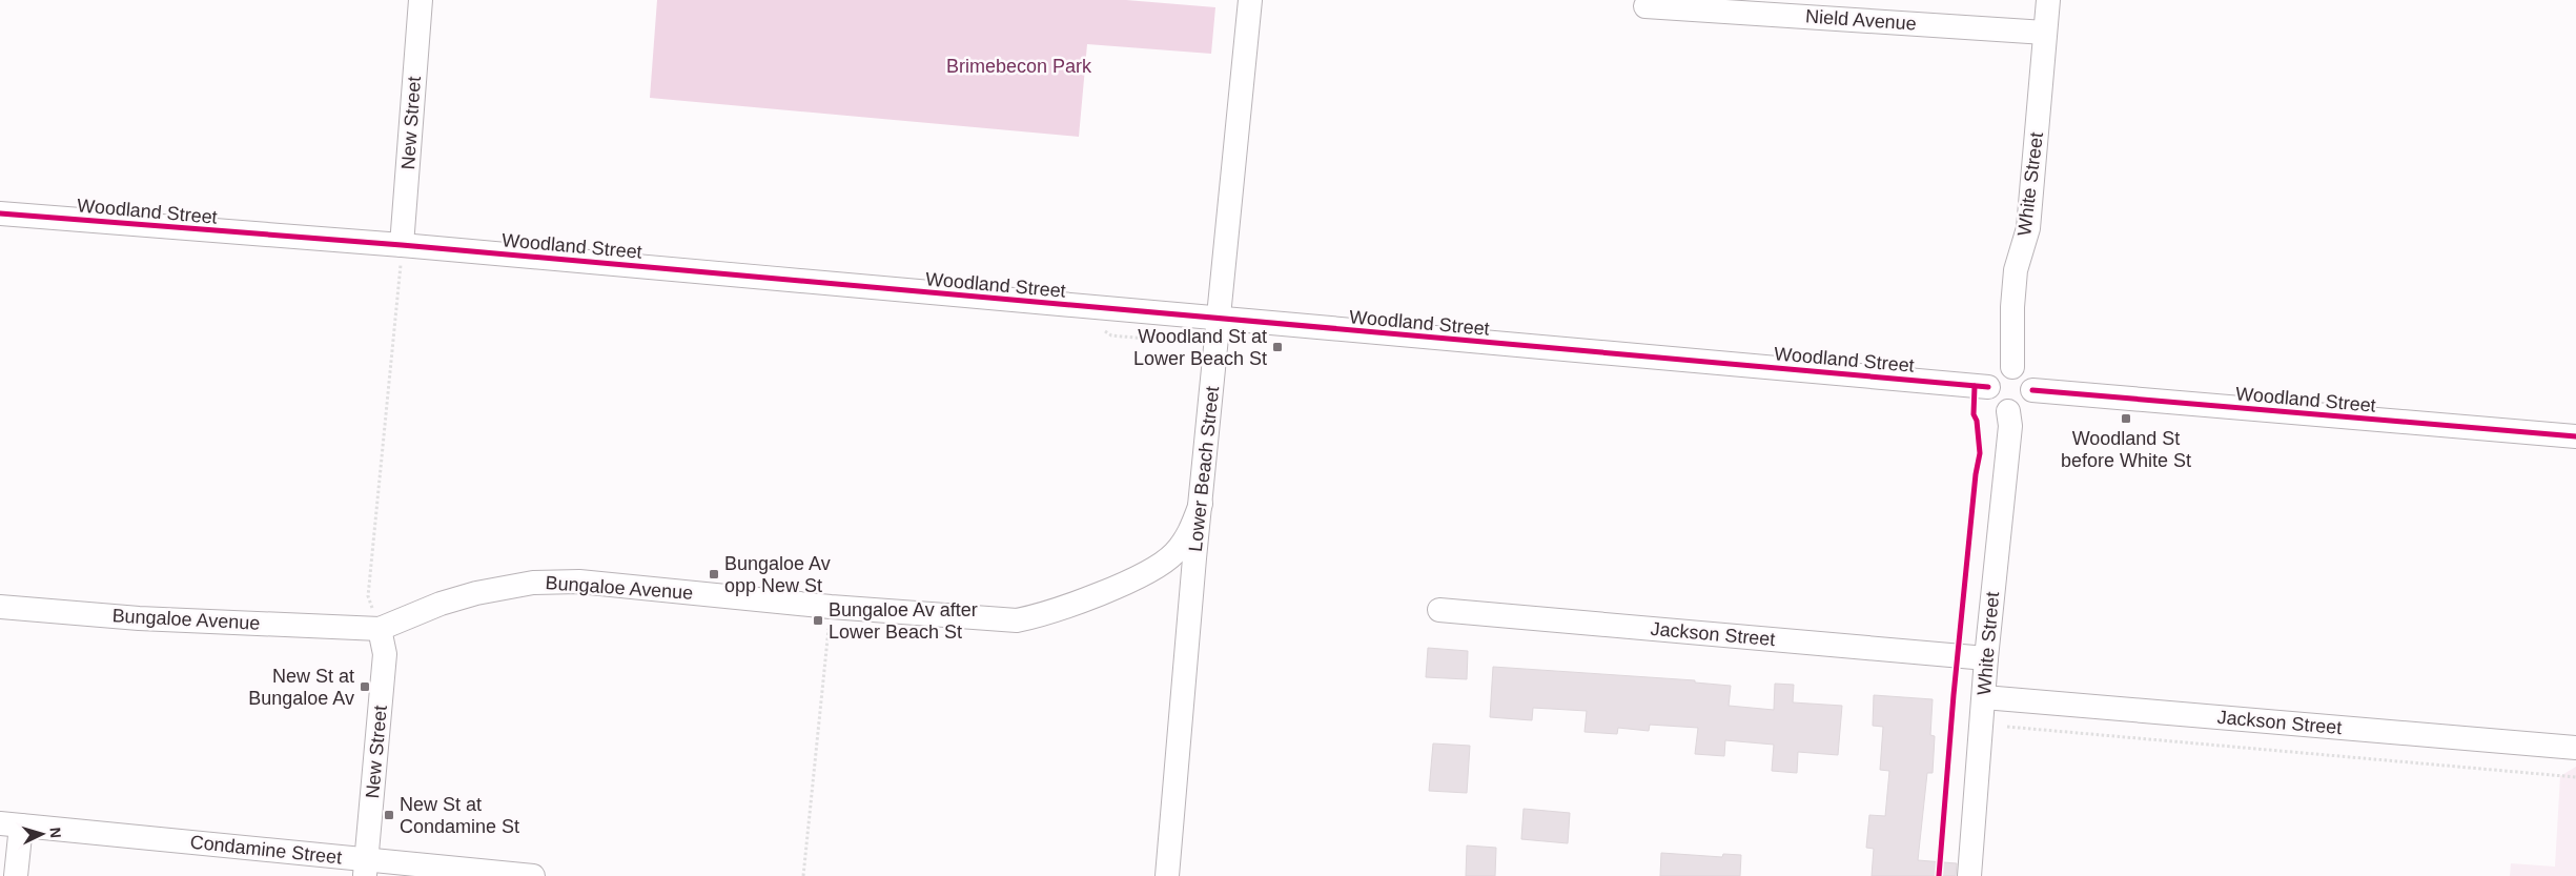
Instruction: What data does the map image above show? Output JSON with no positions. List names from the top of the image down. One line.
{"streets":{"street":["Nield Avenue","New Street","White Street","Woodland Street","Lower Beach Street","Bungaloe Avenue","Jackson Street","Condamine Street"]},"crossings":[["Nield Avenue","White Street"],["New Street","Woodland Street"],["New Street","Bungaloe Avenue"],["New Street","Condamine Street"],["White Street","Woodland Street"],["White Street","Jackson Street"],["Woodland Street","Lower Beach Street"],["Lower Beach Street","Bungaloe Avenue"]],"parks":["Brimebecon Park"],"places":{"transit":["Woodland St at Lower Beach St","Woodland St before White St","Bungaloe Av opp New St","Bungaloe Av after Lower Beach St","New St at Bungaloe Av","New St at Condamine St"]},"north":"right"}
